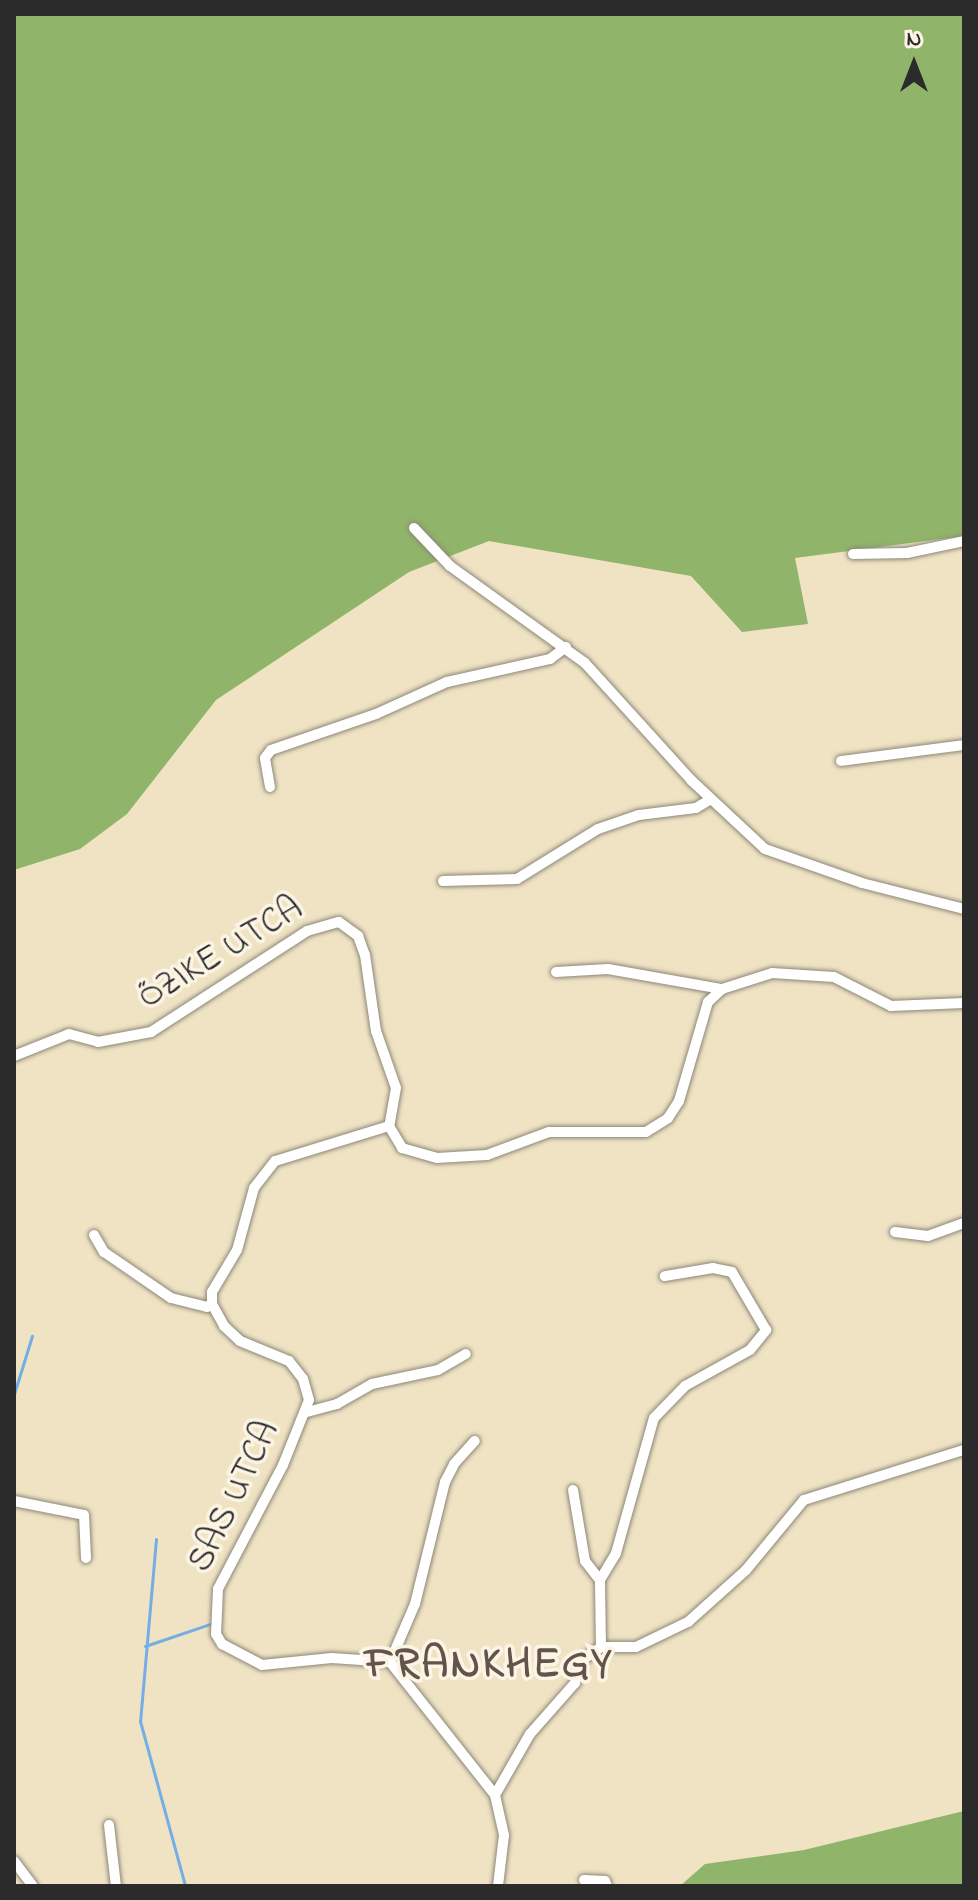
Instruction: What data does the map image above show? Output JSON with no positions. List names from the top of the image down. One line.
{"streets":{"street":["ŐZIKE UTCA","SAS UTCA"]},"districts":["FRANKHEGY"],"north":"top"}
